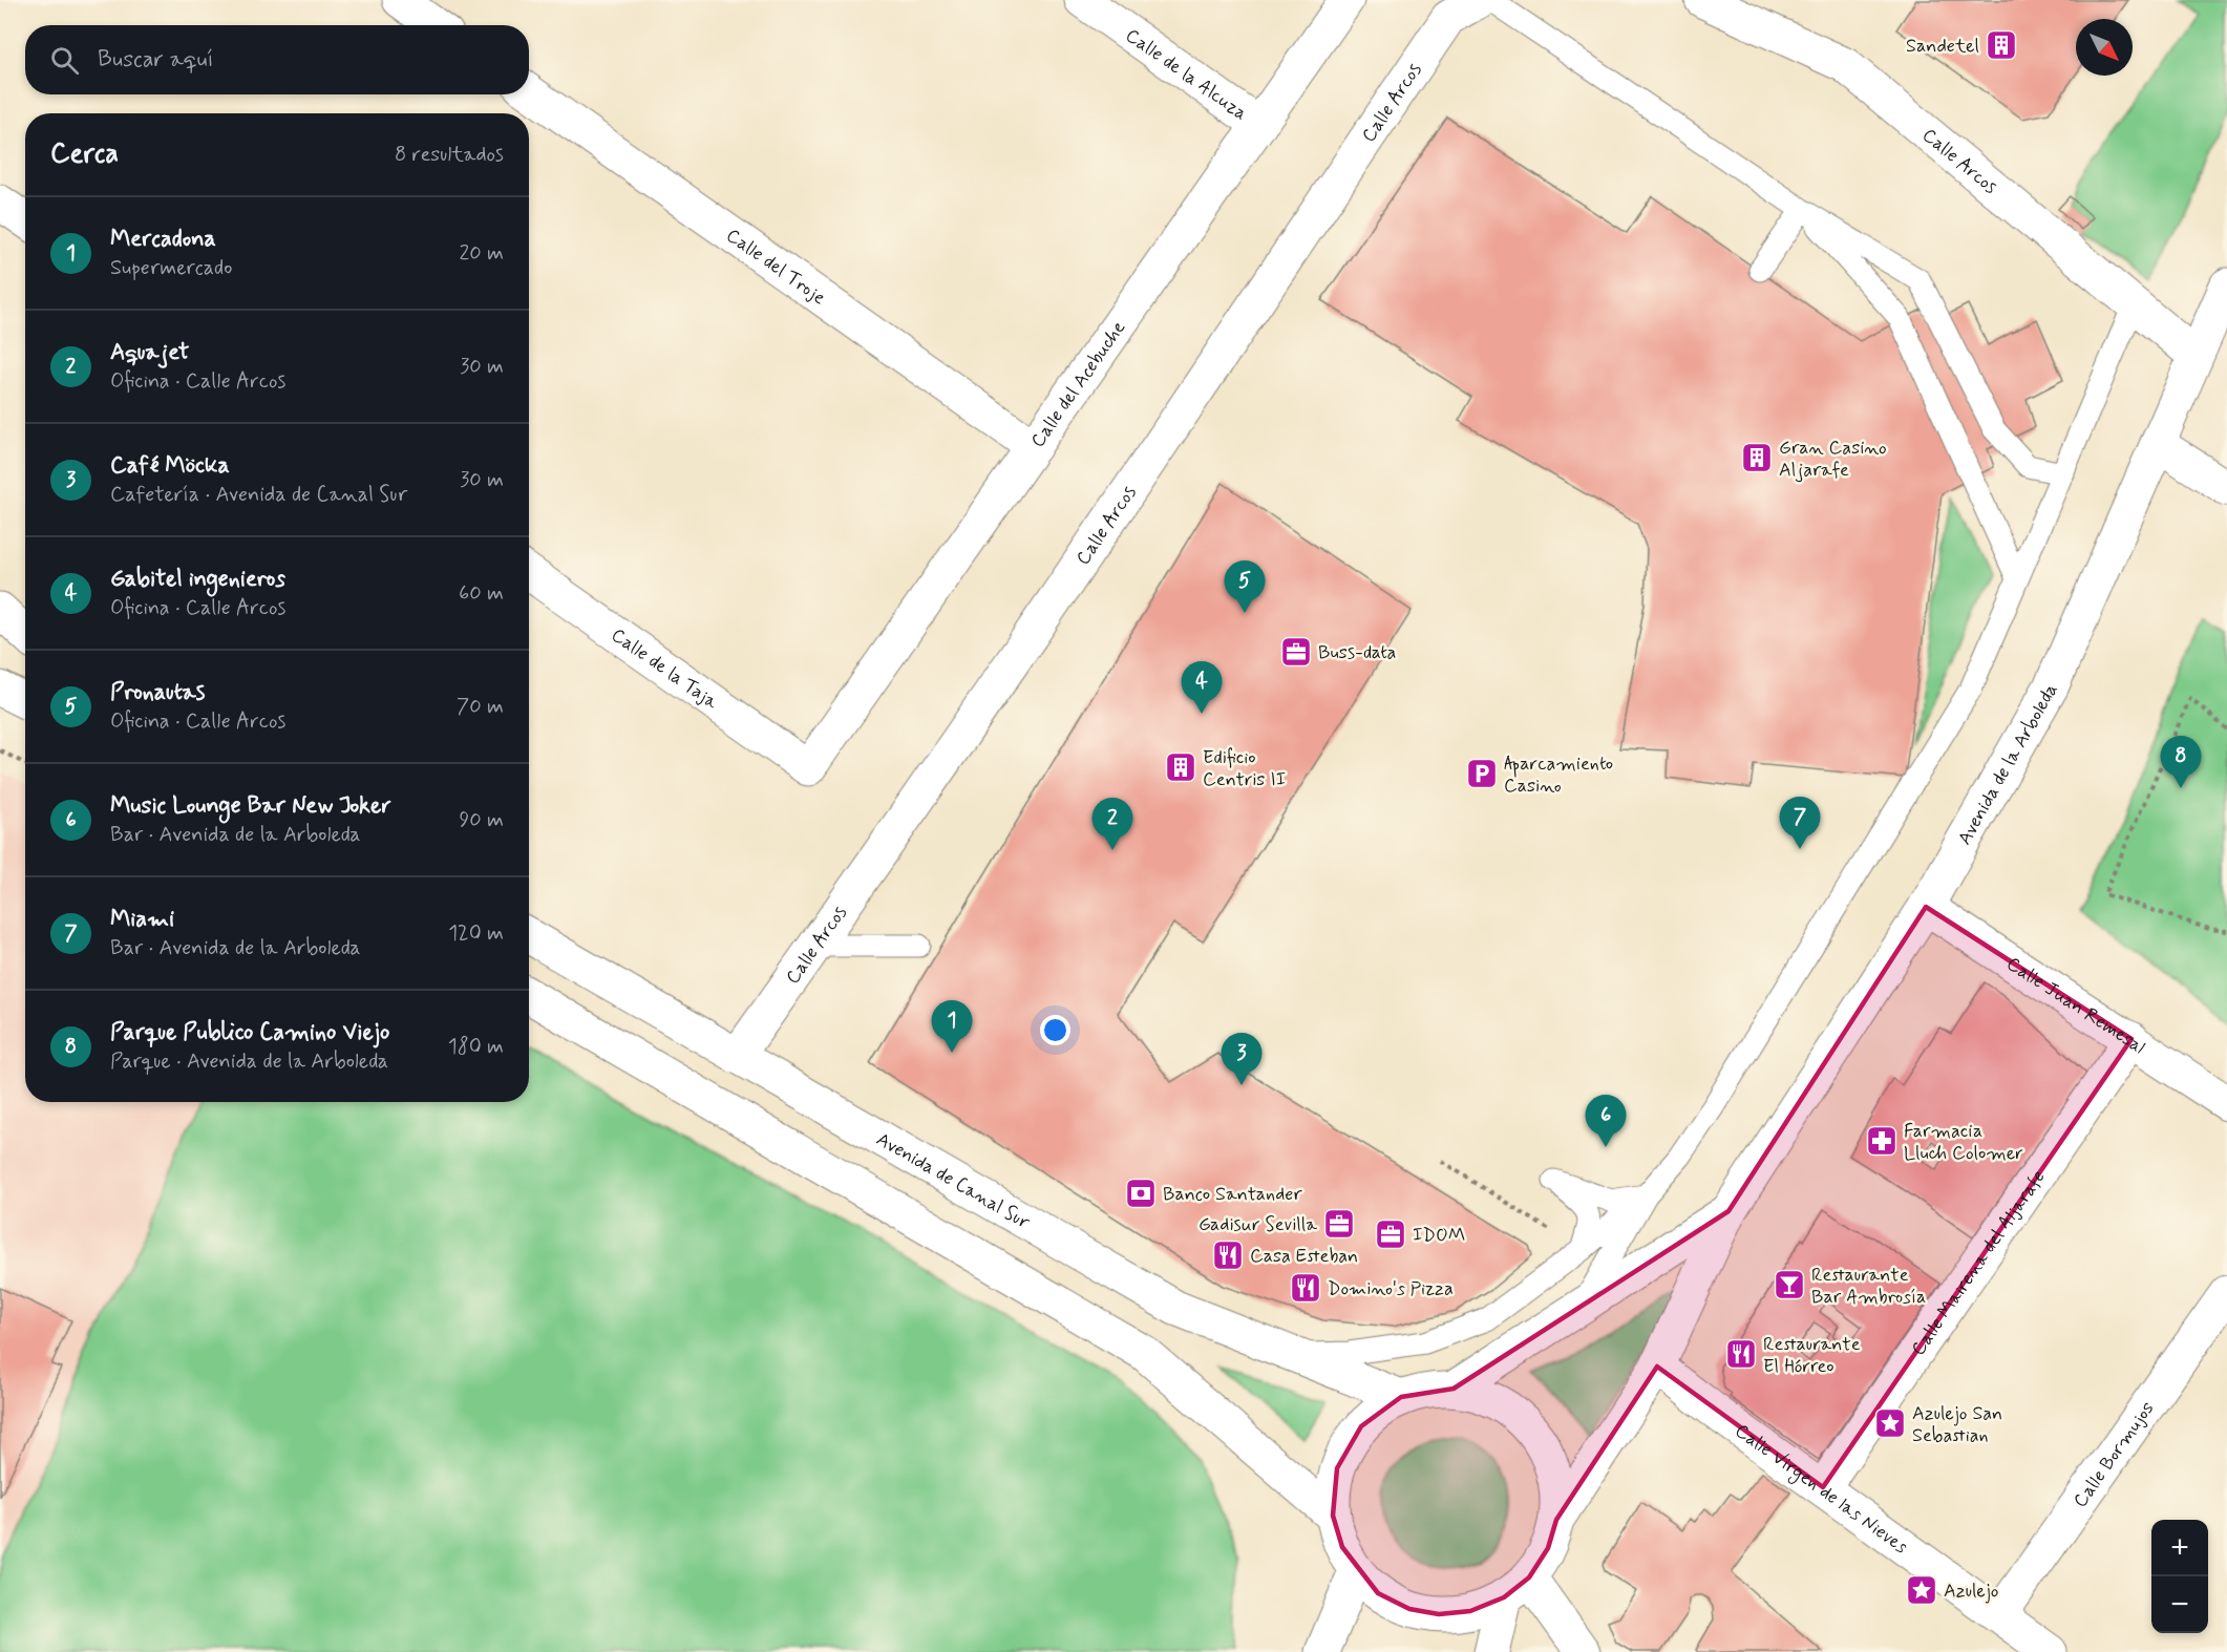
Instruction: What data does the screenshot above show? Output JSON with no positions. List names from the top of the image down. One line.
{"streets":{"street":["Calle de la Alcuza","Calle Arcos","Calle del Troje","Calle del Acebuche","Calle de la Taja","Avenida de la Arboleda","Calle Juan Remesal","Avenida de Canal Sur","Calle Mairena del Aljarafe","Calle Bormujos","Calle Virgen de las Nieves"]},"crossings":[["Calle de la Alcuza","Calle del Acebuche"],["Calle Arcos","Avenida de la Arboleda"],["Calle Arcos","Avenida de Canal Sur"],["Calle del Troje","Calle del Acebuche"],["Calle del Acebuche","Calle de la Taja"],["Avenida de la Arboleda","Calle Juan Remesal"],["Avenida de la Arboleda","Avenida de Canal Sur"],["Avenida de la Arboleda","Calle Virgen de las Nieves"],["Calle Juan Remesal","Calle Mairena del Aljarafe"],["Calle Mairena del Aljarafe","Calle Virgen de las Nieves"],["Calle Bormujos","Calle Virgen de las Nieves"]],"places":{"building":["Sandetel","Gran Casino Aljarafe","Edificio Centris II"],"office":["Buss-data","Gadisur Sevilla","IDOM"],"parking":["Aparcamiento Casino"],"pharmacy":["Farmacia Lluch Colomer"],"bank":["Banco Santander"],"restaurant":["Casa Esteban","Domino's Pizza","Restaurante El Hórreo"],"bar":["Restaurante Bar Ambrosía"],"place":["Azulejo San Sebastian","Azulejo"]},"north":"bottom right","page":{"search":"Buscar aquí","heading":["Cerca","8 resultados"],"list":[{"mark":"1","name":"Mercadona","note":"Supermercado","value":"20 m"},{"mark":"2","name":"Aquajet","note":"Oficina · Calle Arcos","value":"30 m"},{"mark":"3","name":"Café Möcka","note":"Cafetería · Avenida de Canal Sur","value":"30 m"},{"mark":"4","name":"Gabitel ingenieros","note":"Oficina · Calle Arcos","value":"60 m"},{"mark":"5","name":"Pronautas","note":"Oficina · Calle Arcos","value":"70 m"},{"mark":"6","name":"Music Lounge Bar New Joker","note":"Bar · Avenida de la Arboleda","value":"90 m"},{"mark":"7","name":"Miami","note":"Bar · Avenida de la Arboleda","value":"120 m"},{"mark":"8","name":"Parque Publico Camino Viejo","note":"Parque · Avenida de la Arboleda","value":"180 m"}],"pins":["5","4","8","7","2","1","3","6"],"map_buttons":["+","−"]}}
